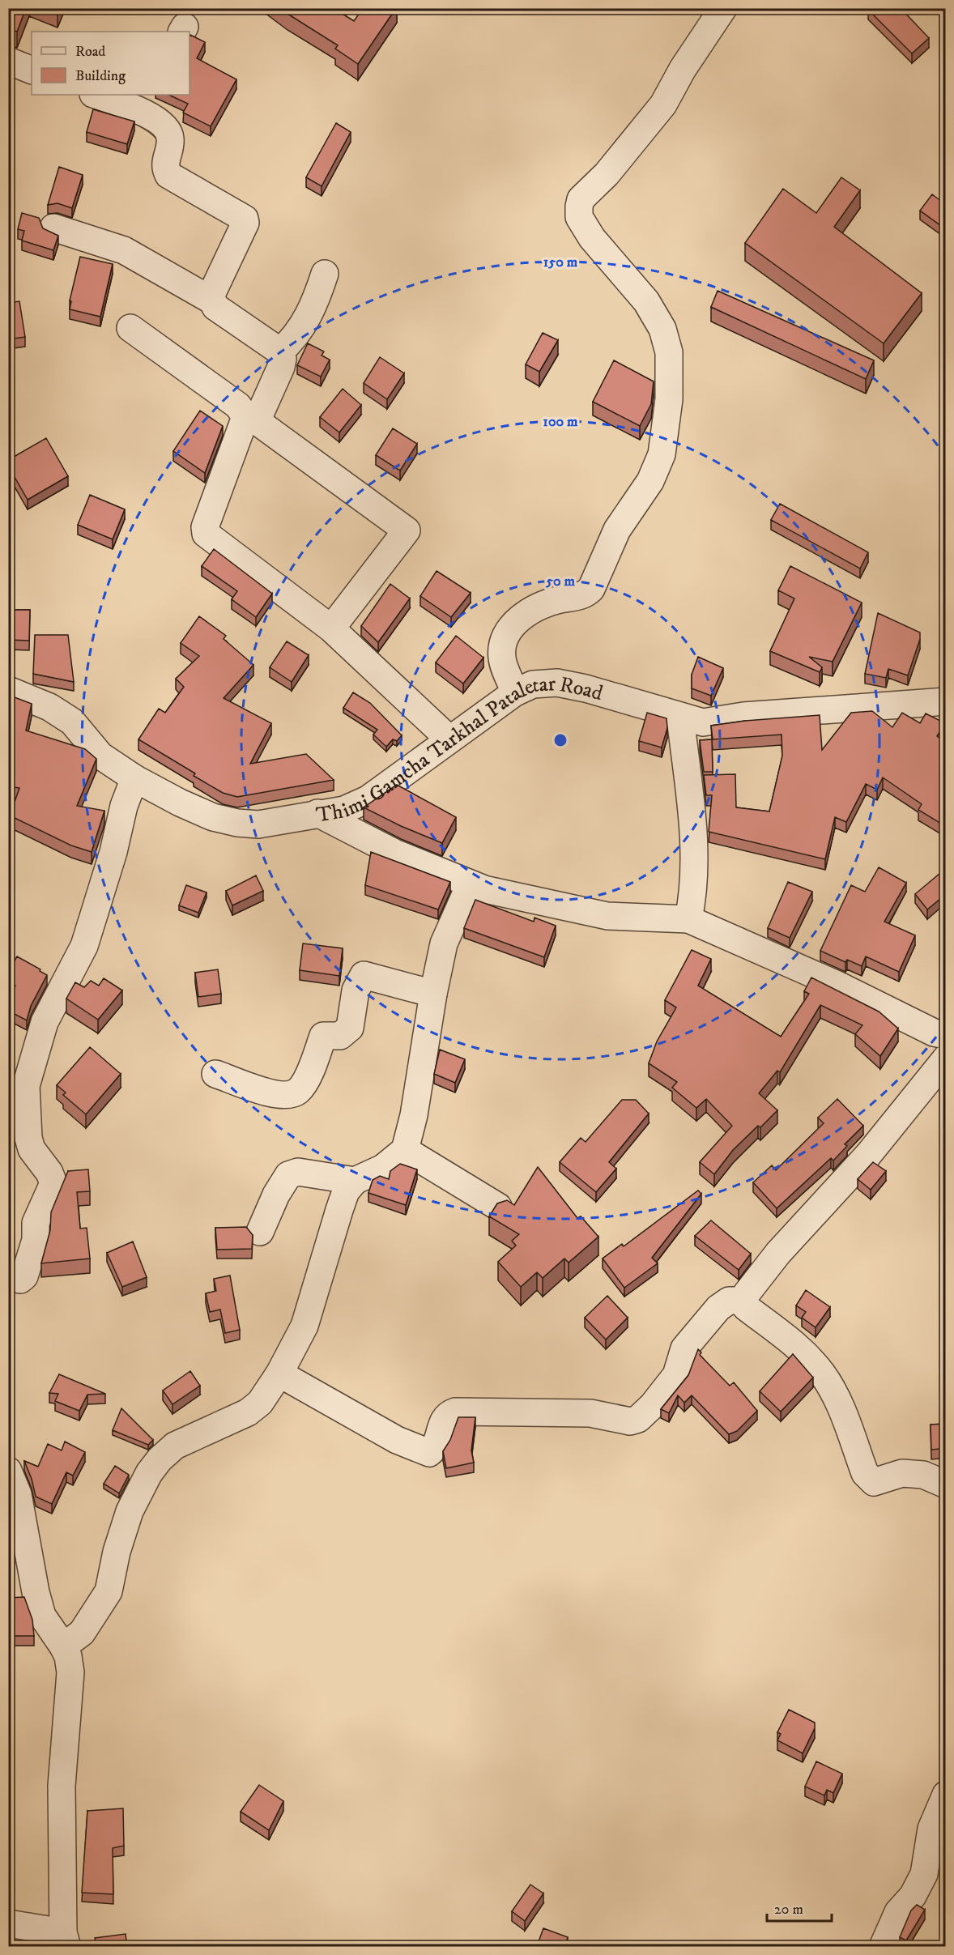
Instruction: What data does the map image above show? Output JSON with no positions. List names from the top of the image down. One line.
{"streets":{"street":["Thimi Gamcha Tarkhal Pataletar Road"]},"legend":["Road","Building"],"scale_bar":"20 m","rings":["150 m","100 m","50 m"]}
